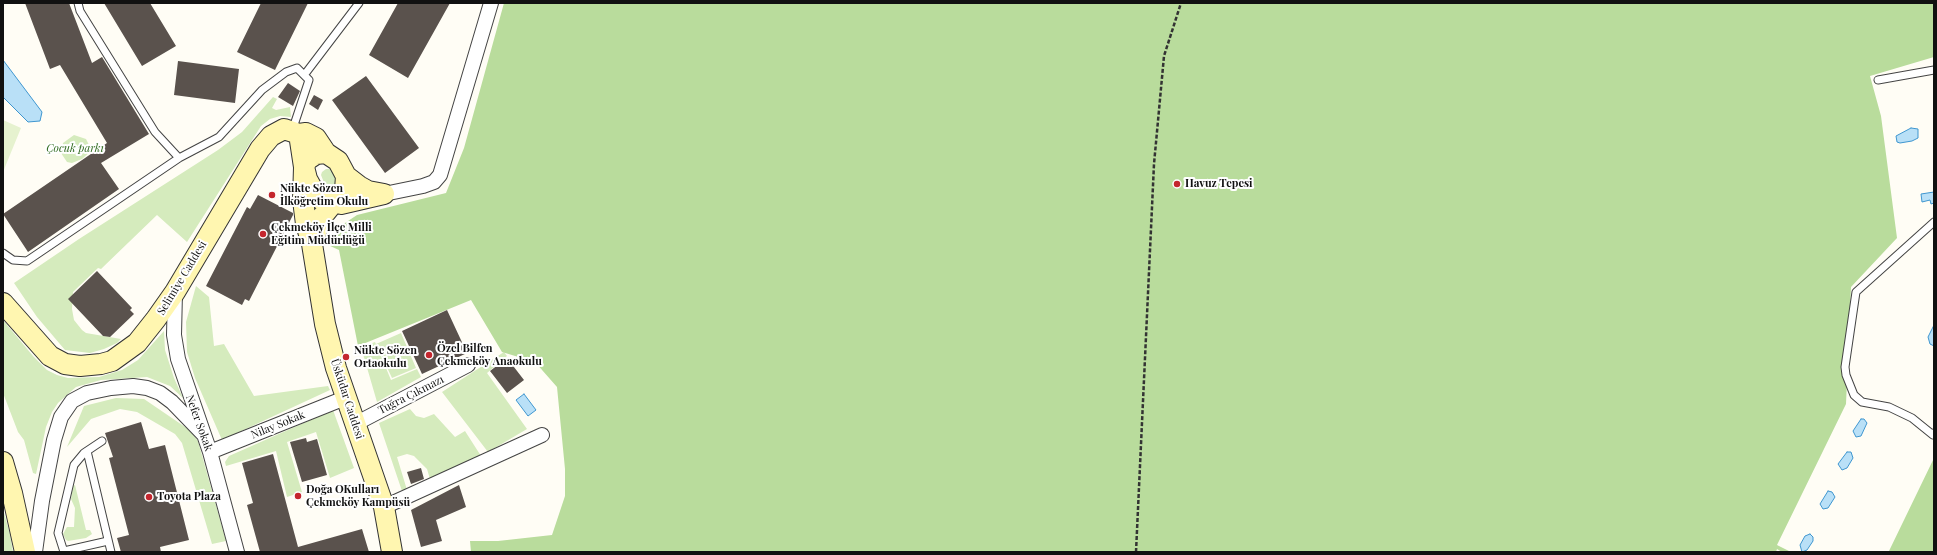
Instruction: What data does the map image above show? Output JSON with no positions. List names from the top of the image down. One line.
{"streets":{"street":["Selimiye Caddesi","Tuğra Çıkmazı","Üsküdar Caddesi","Nefer Sokak","Nilay Sokak"]},"crossings":[["Selimiye Caddesi","Nefer Sokak"],["Tuğra Çıkmazı","Üsküdar Caddesi"],["Üsküdar Caddesi","Nilay Sokak"],["Nefer Sokak","Nilay Sokak"]],"parks":["Çocuk parkı"],"places":["Havuz Tepesi","Nükte Sözen İlköğretim Okulu","Çekmeköy İlçe Milli Eğitim Müdürlüğü","Özel Bilfen Çekmeköy Anaokulu","Nükte Sözen Ortaokulu","Doğa OKulları Çekmeköy Kampüsü","Toyota Plaza"]}
